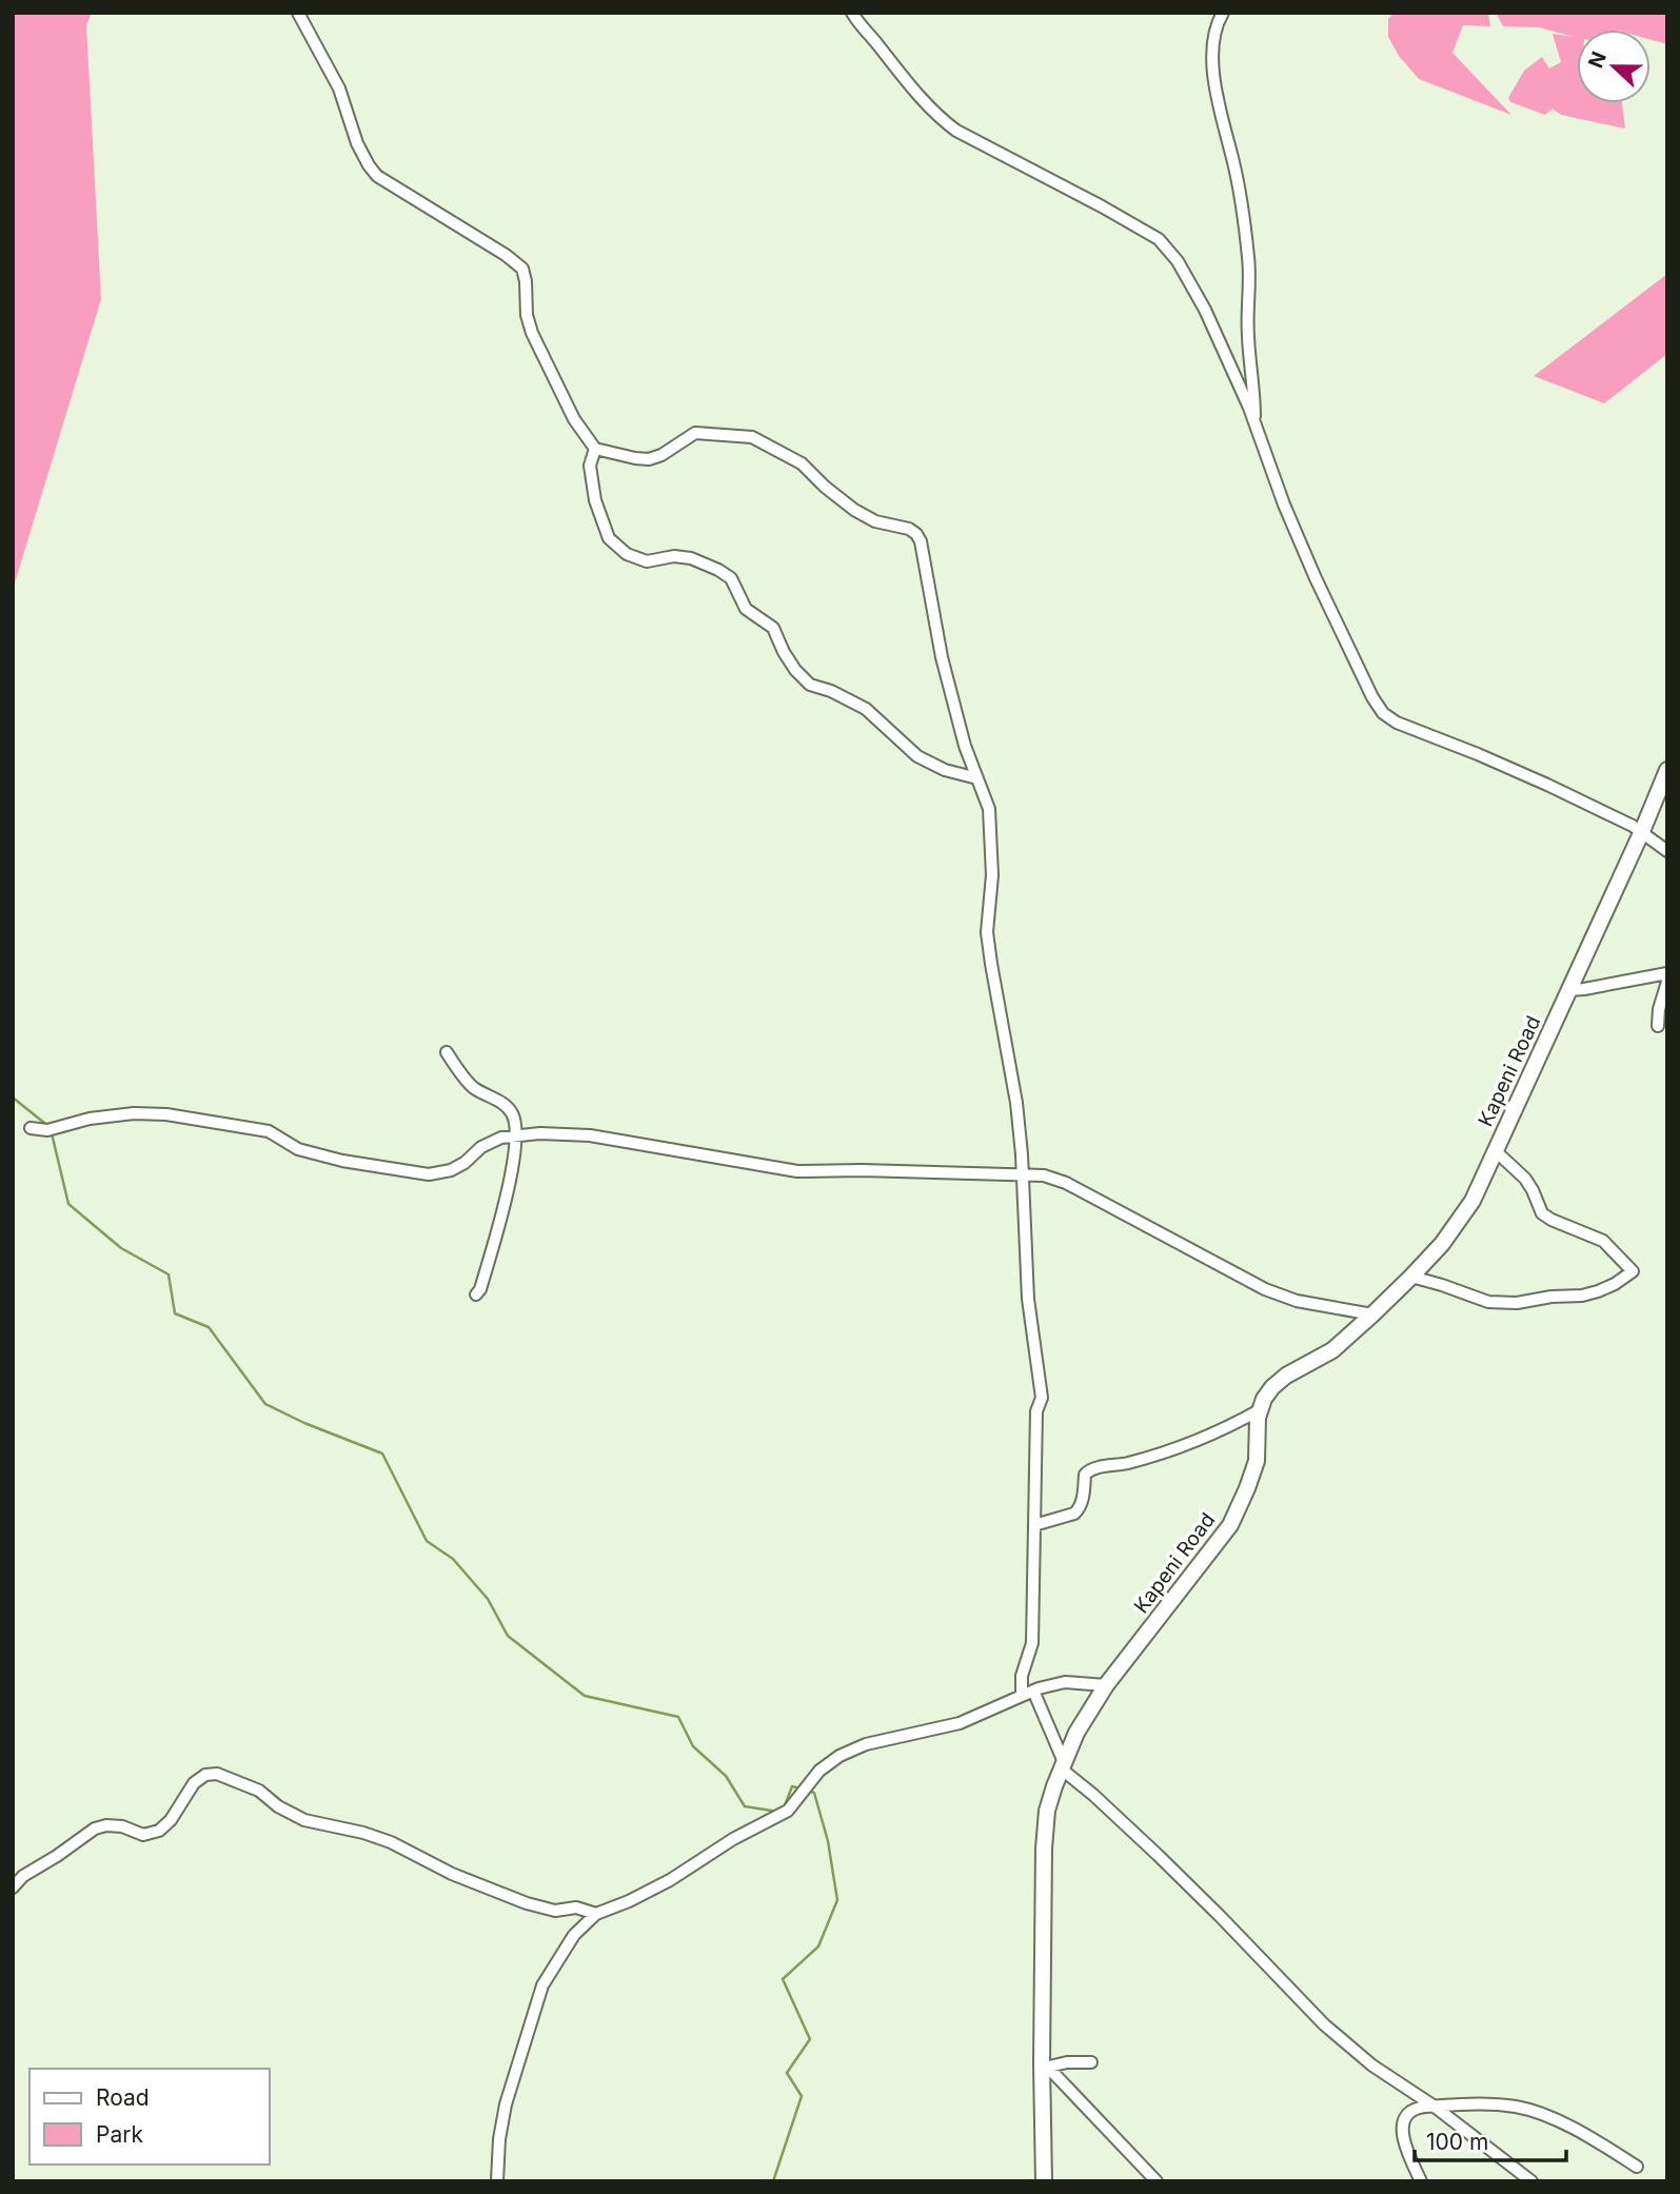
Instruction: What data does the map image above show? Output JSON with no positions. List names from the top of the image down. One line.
{"streets":{"main road":["Kapeni Road"]},"legend":["Road","Park"],"scale_bar":"100 m","north":"left"}
